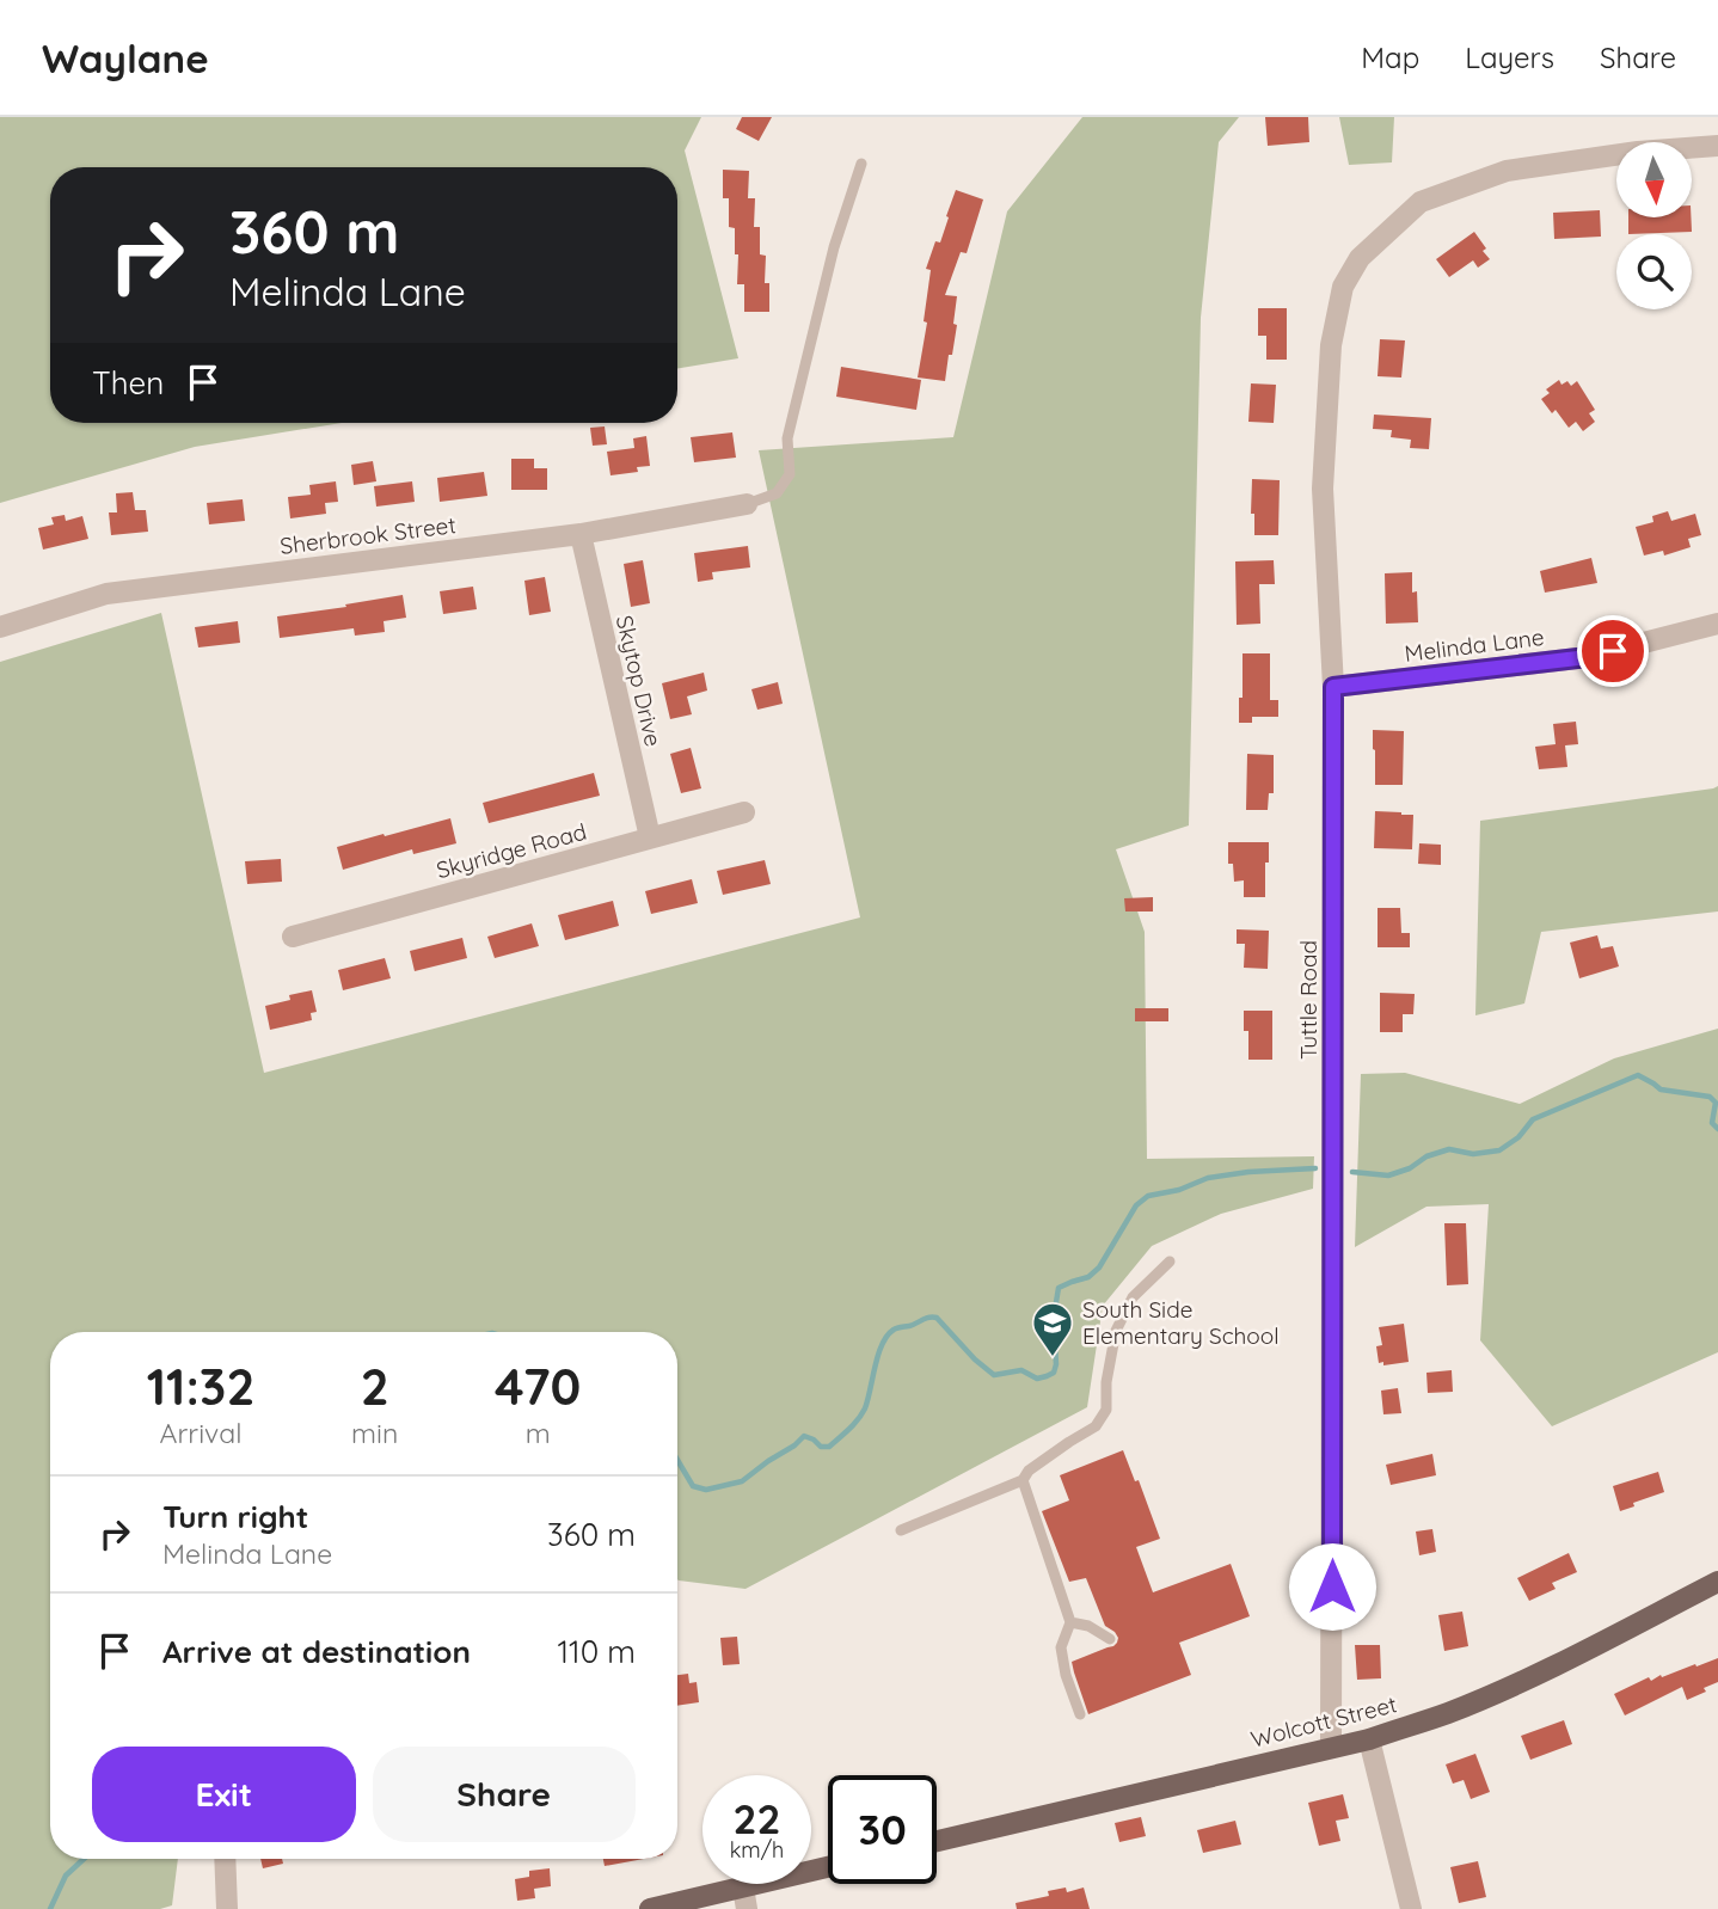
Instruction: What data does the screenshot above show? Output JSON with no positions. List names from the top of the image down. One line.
{"streets":{"main road":["Wolcott Street"],"street":["Sherbrook Street","Melinda Lane","Skytop Drive","Skyridge Road","Tuttle Road"]},"crossings":[["Sherbrook Street","Skytop Drive"],["Melinda Lane","Tuttle Road"],["Skytop Drive","Skyridge Road"],["Tuttle Road","Wolcott Street"]],"places":{"school or university":["South Side Elementary School"]},"north":"bottom","page":{"header":"Waylane","nav":["Map","Layers","Share"],"turn":["360 m","Melinda Lane"],"then":"Then","eta":["11:32","Arrival","2","min","470","m"],"list":[{"name":"Turn right","note":"Melinda Lane","value":"360 m"},{"name":"Arrive at destination","value":"110 m"}],"buttons":["Exit","Share"],"speed":"22 km/h","limit":"30"}}
